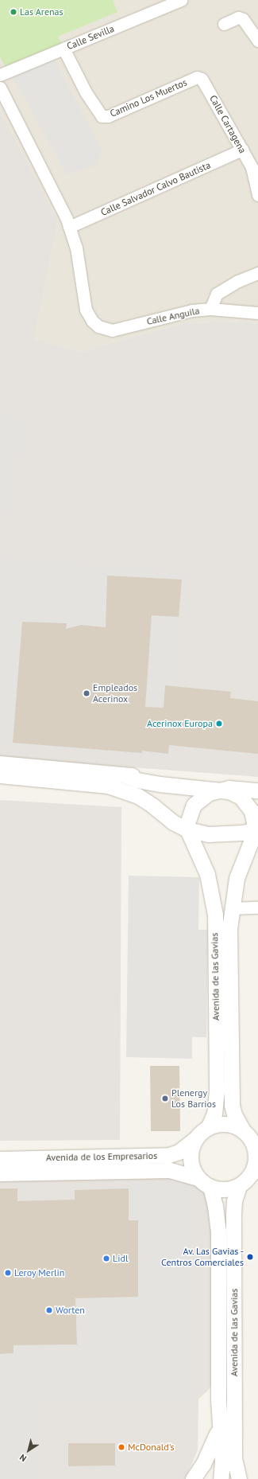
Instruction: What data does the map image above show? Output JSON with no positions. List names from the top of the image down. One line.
{"streets":{"street":["Calle Sevilla","Camino Los Muertos","Calle Cartagena","Calle Salvador Calvo Bautista","Calle Anguila","Avenida de las Gavias","Avenida de los Empresarios"]},"crossings":[["Calle Sevilla","Camino Los Muertos"],["Camino Los Muertos","Calle Cartagena"],["Calle Cartagena","Calle Salvador Calvo Bautista"],["Calle Salvador Calvo Bautista","Calle Anguila"],["Avenida de las Gavias","Avenida de los Empresarios"]],"places":["Las Arenas","Empleados Acerinox","Acerinox Europa","Plenergy Los Barrios","Av. Las Gavias - Centros Comerciales","Lidl","Leroy Merlin","Worten","McDonald's"],"north":"bottom left"}
